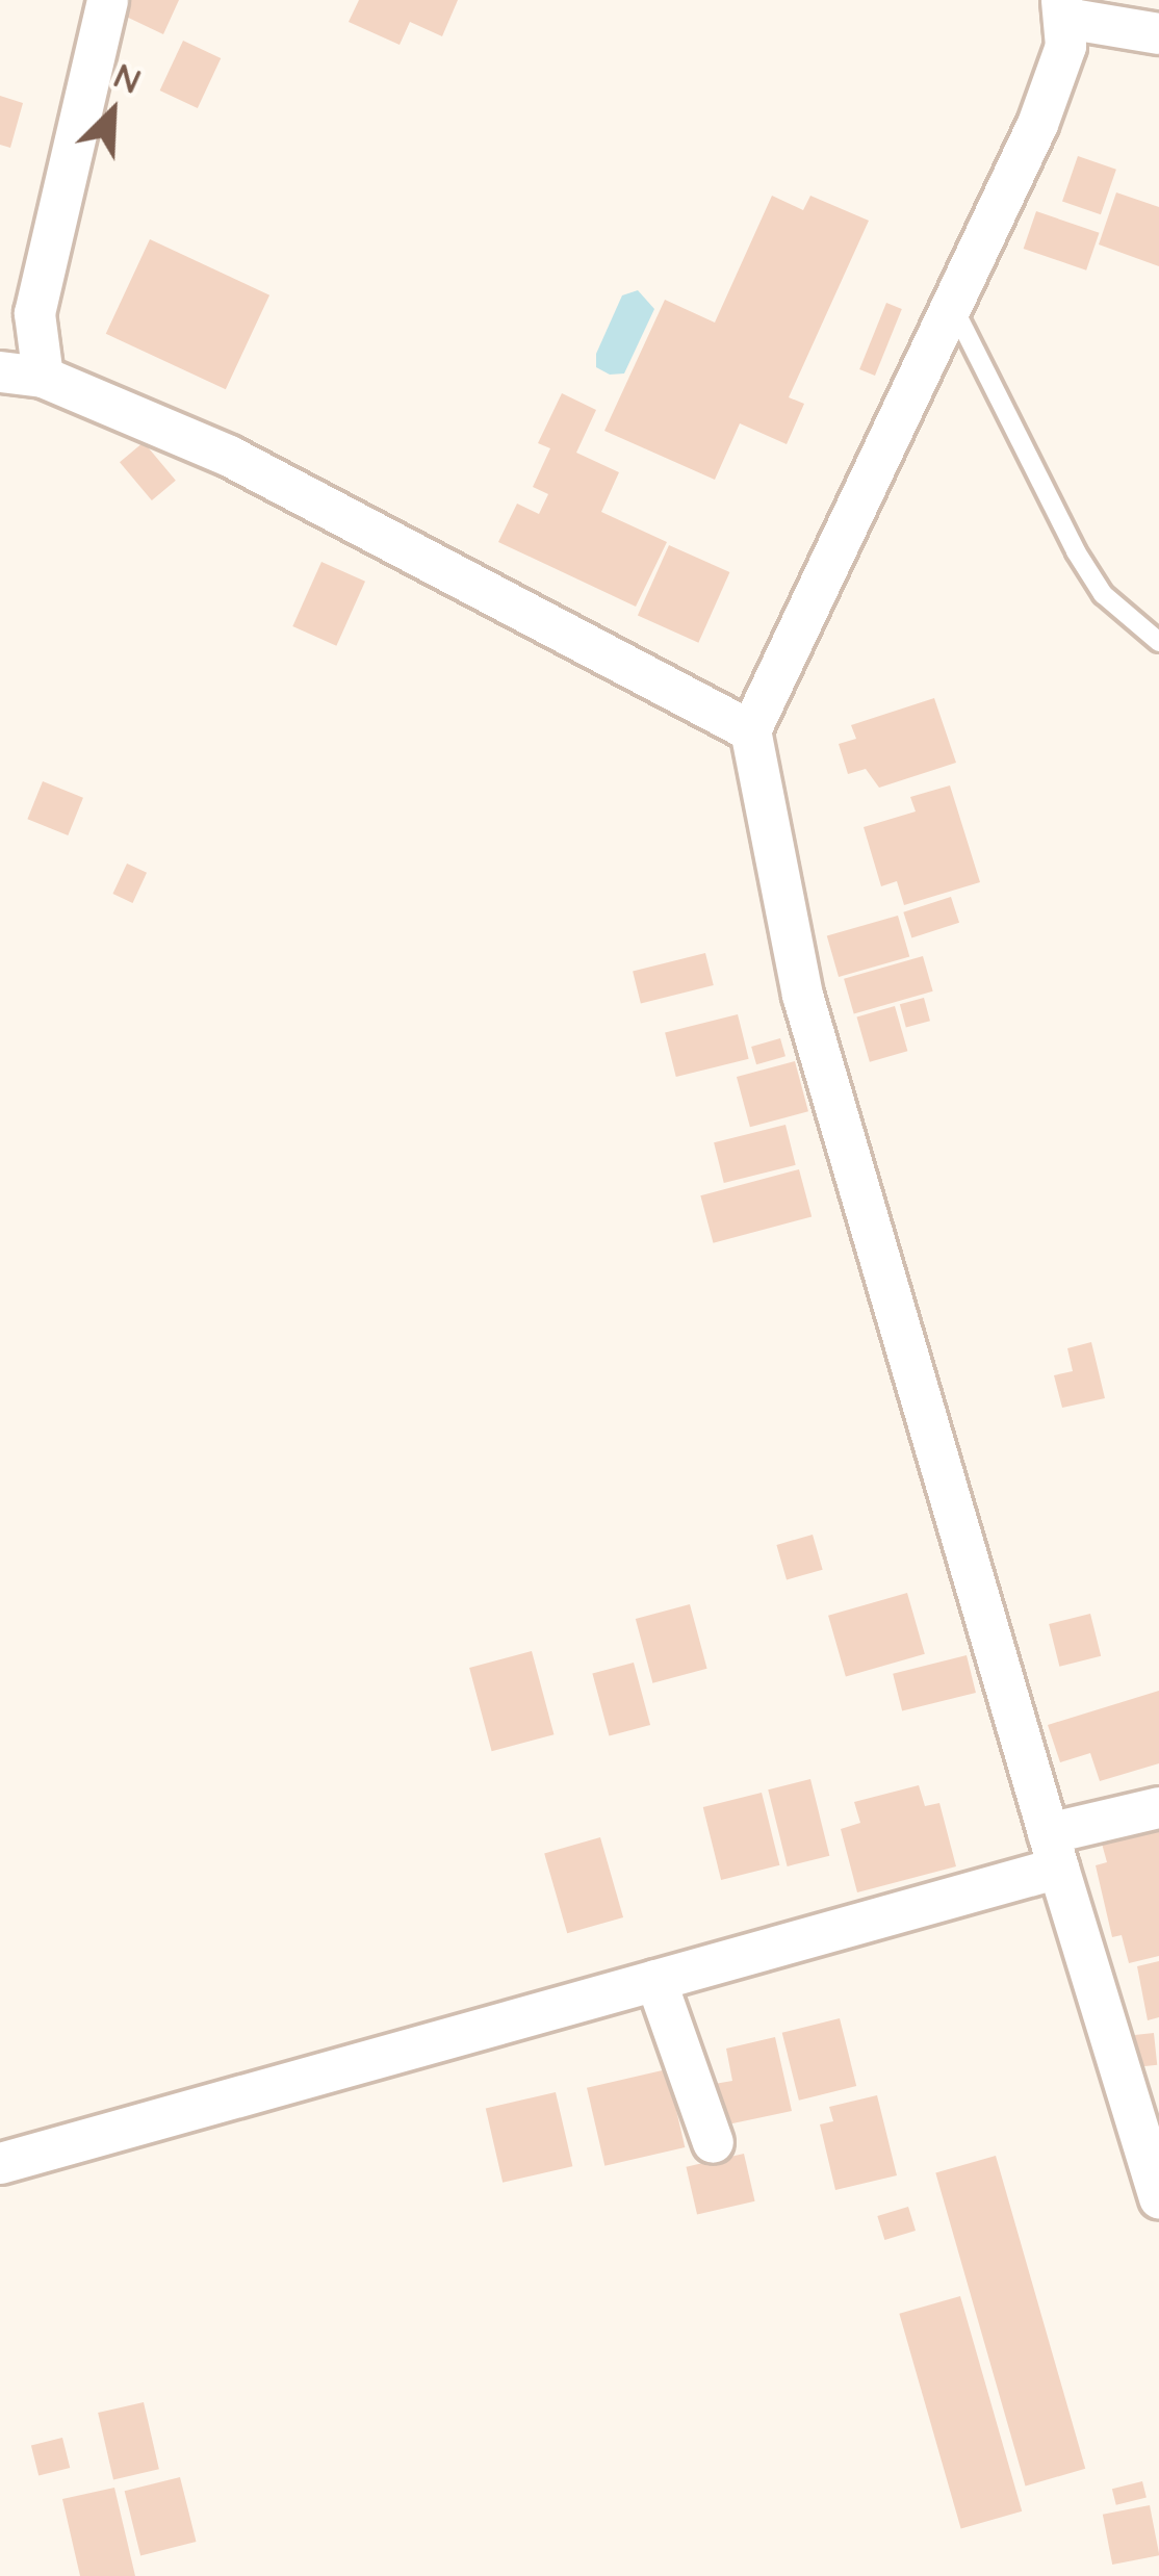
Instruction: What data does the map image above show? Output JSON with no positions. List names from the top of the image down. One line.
{"north":"top right"}
